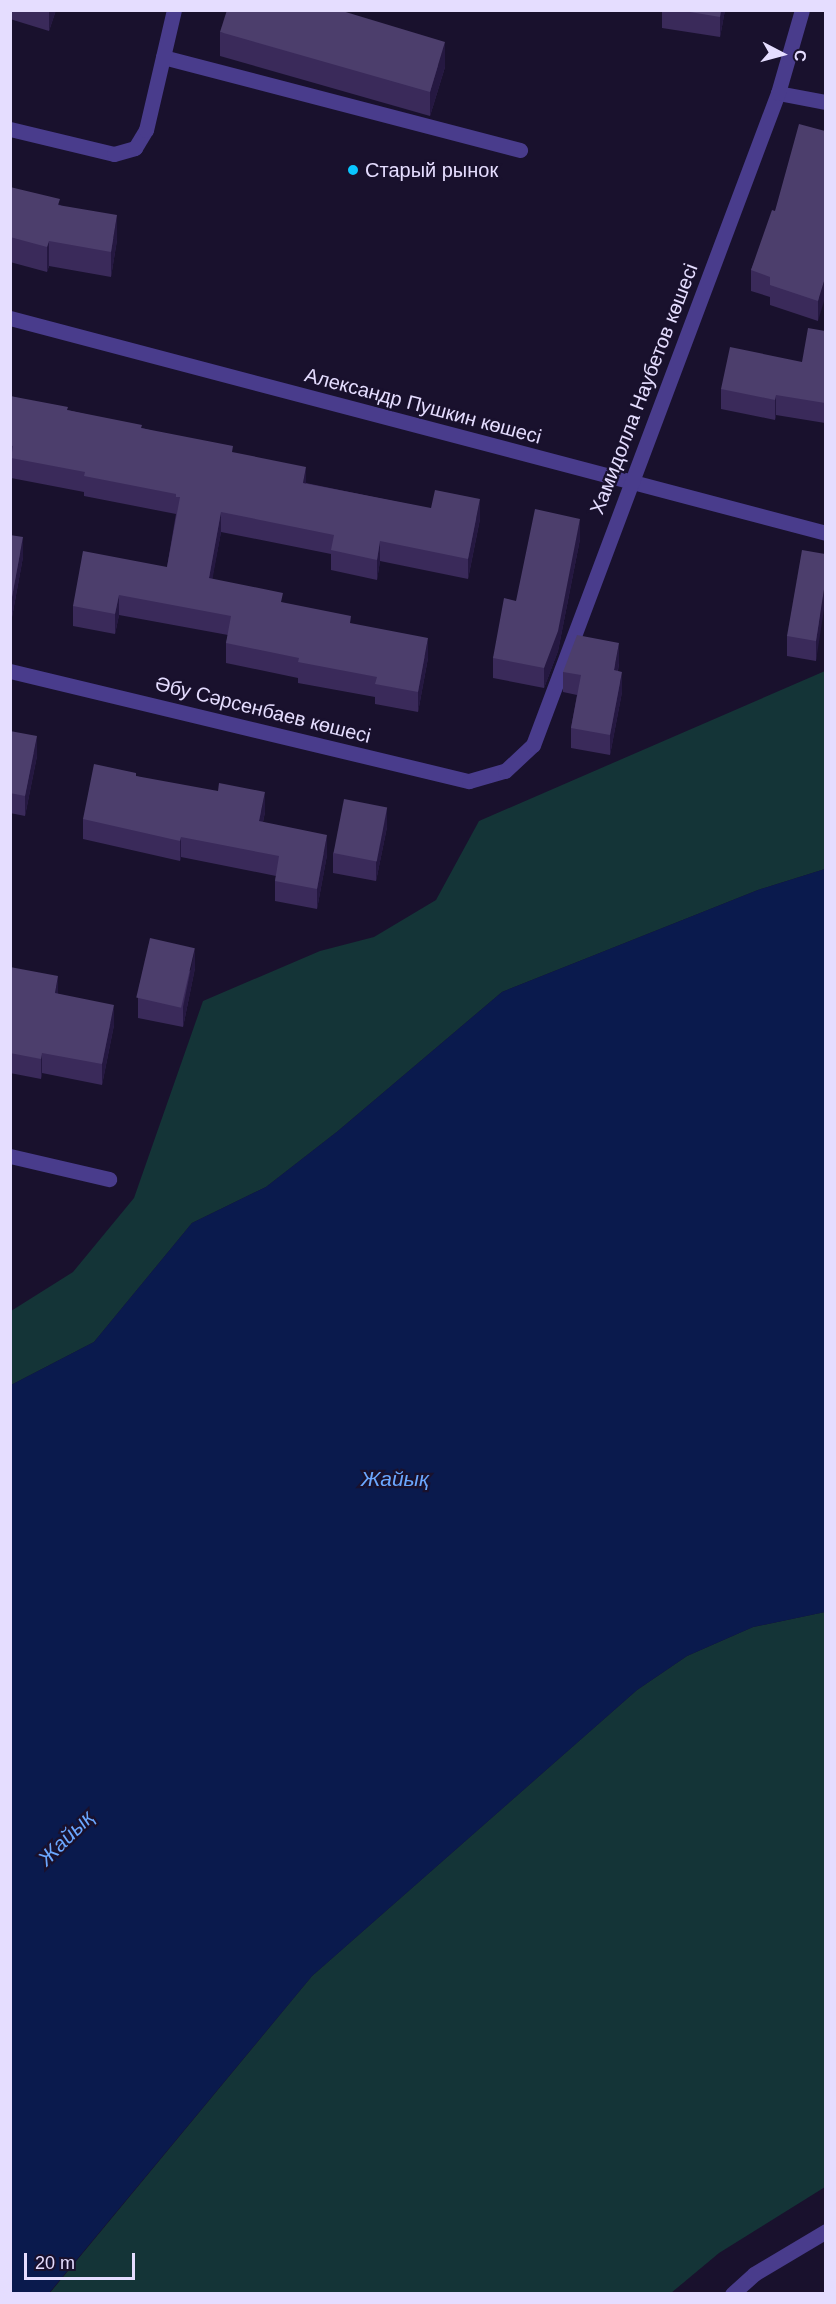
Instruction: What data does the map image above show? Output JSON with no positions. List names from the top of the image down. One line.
{"streets":{"street":["Хамидолла Наубетов көшесі","Александр Пушкин көшесі","Әбу Сәрсенбаев көшесі"]},"crossings":[["Хамидолла Наубетов көшесі","Александр Пушкин көшесі"],["Хамидолла Наубетов көшесі","Әбу Сәрсенбаев көшесі"]],"water":["Жайық"],"places":["Старый рынок"],"scale_bar":"20 m","north":"right"}
